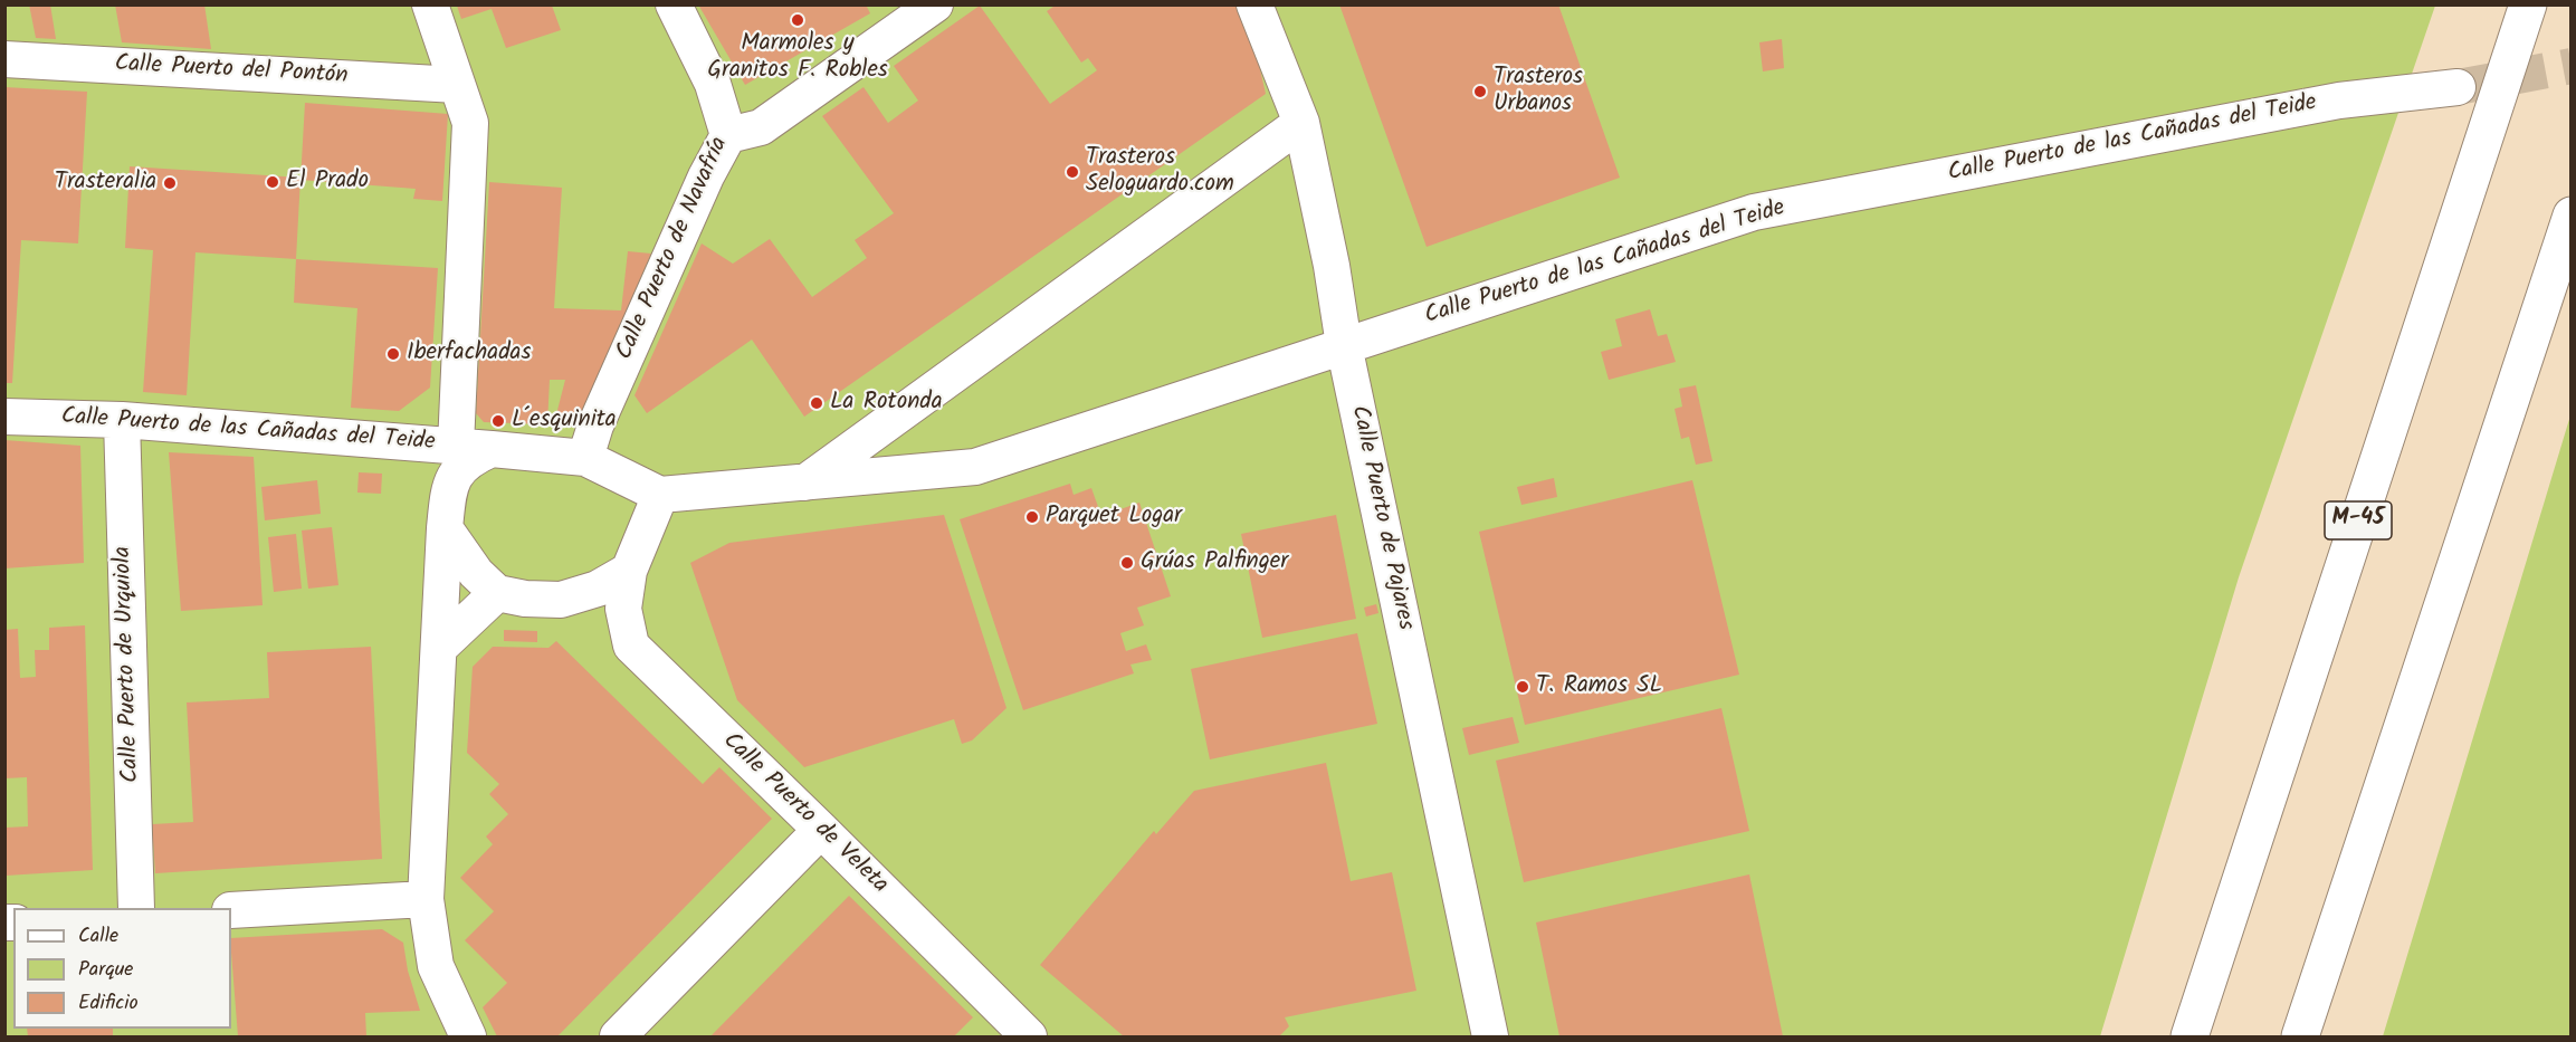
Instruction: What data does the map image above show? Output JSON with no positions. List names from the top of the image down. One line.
{"streets":{"highway":["M-45"],"street":["Calle Puerto del Pontón","Calle Puerto de las Cañadas del Teide","Calle Puerto de Navafría","Calle Puerto de Pajares","Calle Puerto de Urquiola","Calle Puerto de Veleta"]},"crossings":[["Calle Puerto de las Cañadas del Teide","Calle Puerto de Navafría"],["Calle Puerto de las Cañadas del Teide","Calle Puerto de Pajares"],["Calle Puerto de las Cañadas del Teide","Calle Puerto de Urquiola"],["Calle Puerto de las Cañadas del Teide","Calle Puerto de Veleta"],["Calle Puerto de Navafría","Calle Puerto de Veleta"]],"places":["Marmoles y Granitos F. Robles","Trasteros Urbanos","Trasteros Seloguardo.com","El Prado","Trasteralia","Iberfachadas","La Rotonda","L´esquinita","Parquet Logar","Grúas Palfinger","T. Ramos SL"],"legend":["Calle","Parque","Edificio"]}
